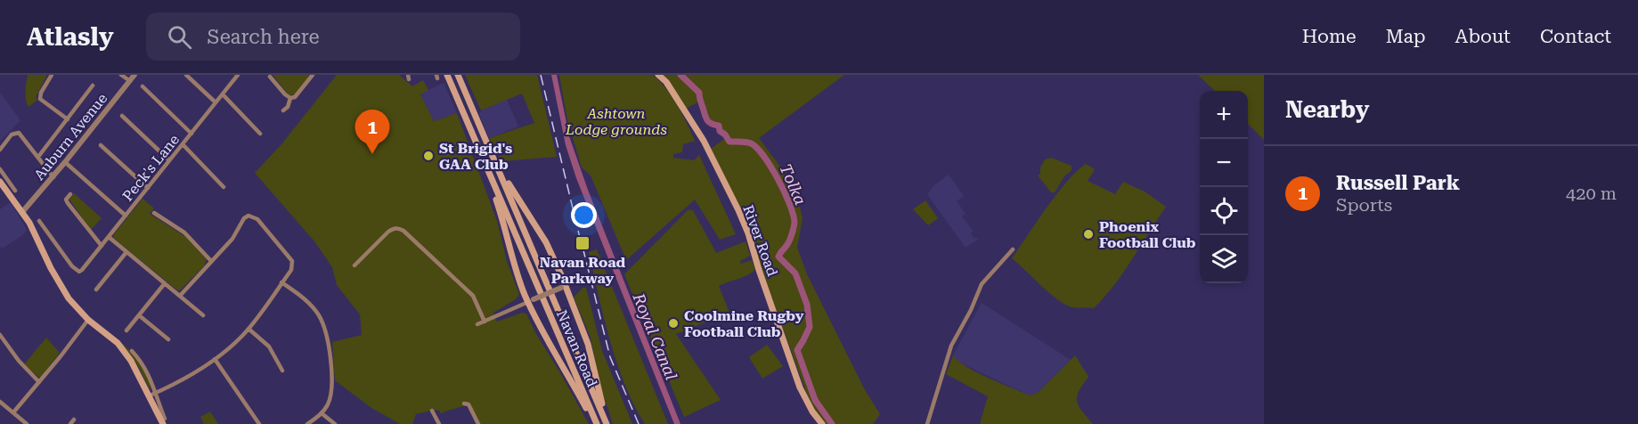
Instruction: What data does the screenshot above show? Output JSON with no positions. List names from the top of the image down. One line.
{"streets":{"main road":["River Road","Navan Road"],"street":["Auburn Avenue","Peck's Lane"]},"water":["Tolka","Royal Canal"],"parks":["Ashtown Lodge grounds"],"places":{"other":["St Brigid's GAA Club","Phoenix Football Club","Coolmine Rugby Football Club"],"transit":["Navan Road Parkway"]},"page":{"header":"Atlasly","search":"Search here","nav":["Home","Map","About","Contact"],"heading":"Nearby","map_buttons":["+","−"],"pins":"1","list":[{"mark":"1","name":"Russell Park","note":"Sports","value":"420 m"}]}}
